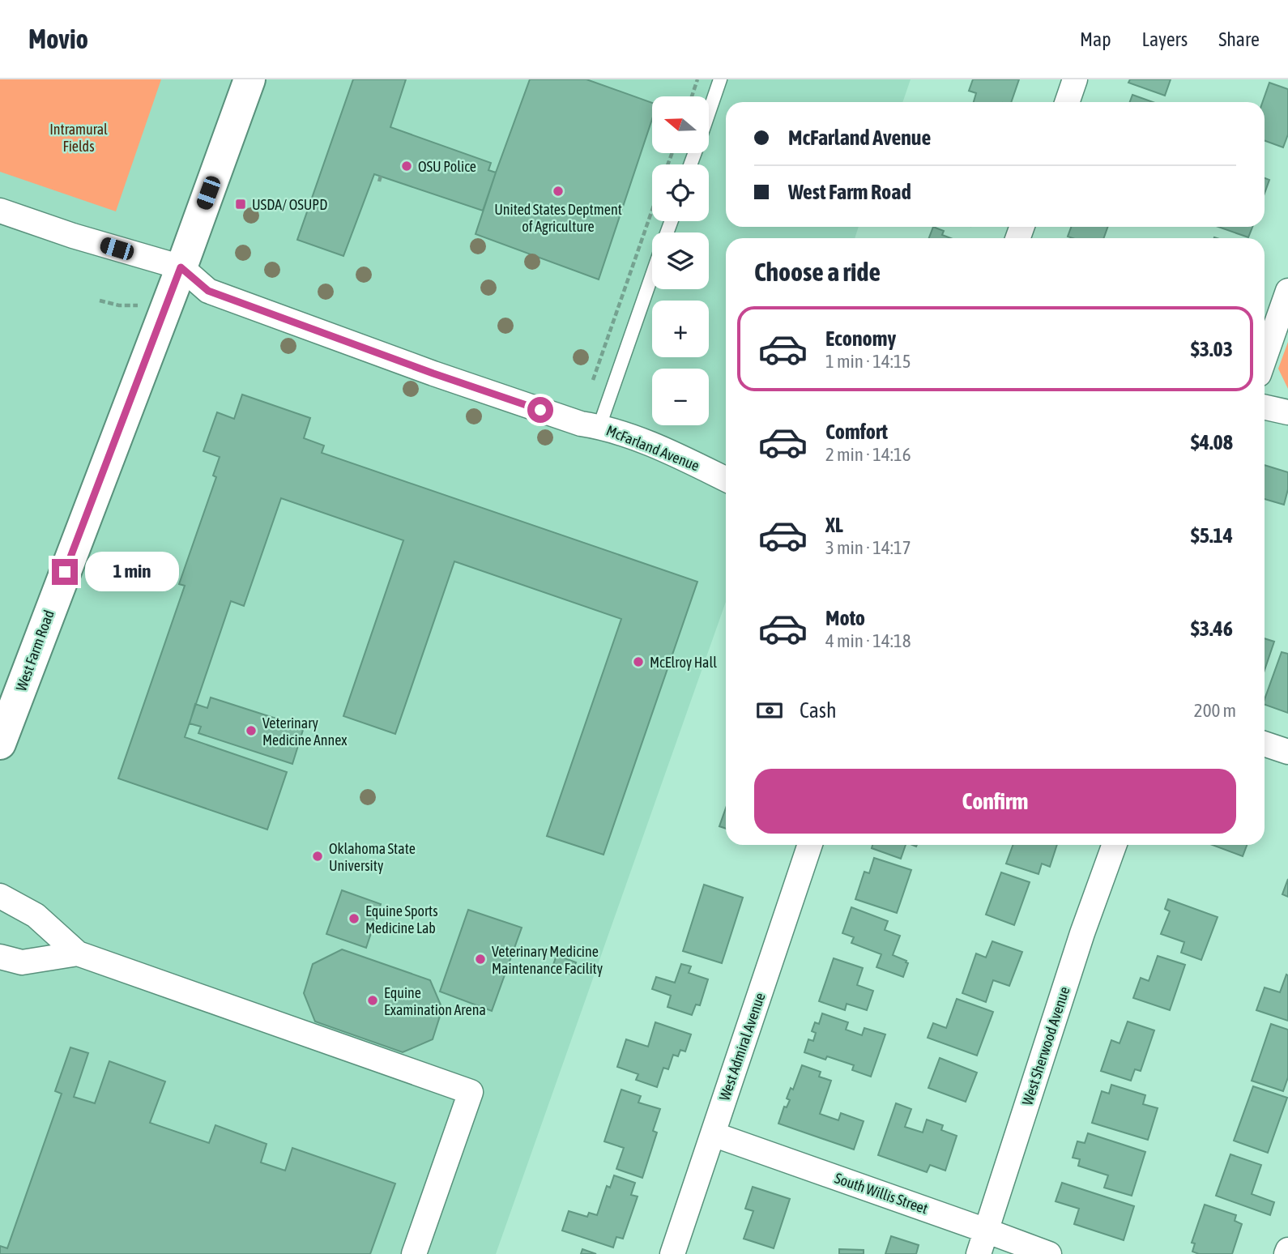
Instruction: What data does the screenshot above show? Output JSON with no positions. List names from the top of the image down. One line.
{"streets":{"street":["McFarland Avenue","West Farm Road","West Sherwood Avenue","West Admiral Avenue","South Willis Street"]},"crossings":[["McFarland Avenue","West Farm Road"],["West Sherwood Avenue","South Willis Street"],["West Admiral Avenue","South Willis Street"]],"parks":["Intramural Fields"],"places":{"other":["OSU Police","United States Deptment of Agriculture","McElroy Hall","Veterinary Medicine Annex","Oklahoma State University","Equine Sports Medicine Lab","Veterinary Medicine Maintenance Facility","Equine Examination Arena"],"transit":["USDA/ OSUPD"]},"north":"left","page":{"header":"Movio","nav":["Map","Layers","Share"],"map_buttons":["+","−"],"banner":["McFarland Avenue","West Farm Road"],"heading":"Choose a ride","list":[{"name":"Economy","note":"1 min · 14:15","value":"$3.03"},{"name":"Comfort","note":"2 min · 14:16","value":"$4.08"},{"name":"XL","note":"3 min · 14:17","value":"$5.14"},{"name":"Moto","note":"4 min · 14:18","value":"$3.46"}],"bubble":"1 min","pay":["Cash","200 m"],"buttons":"Confirm"}}
